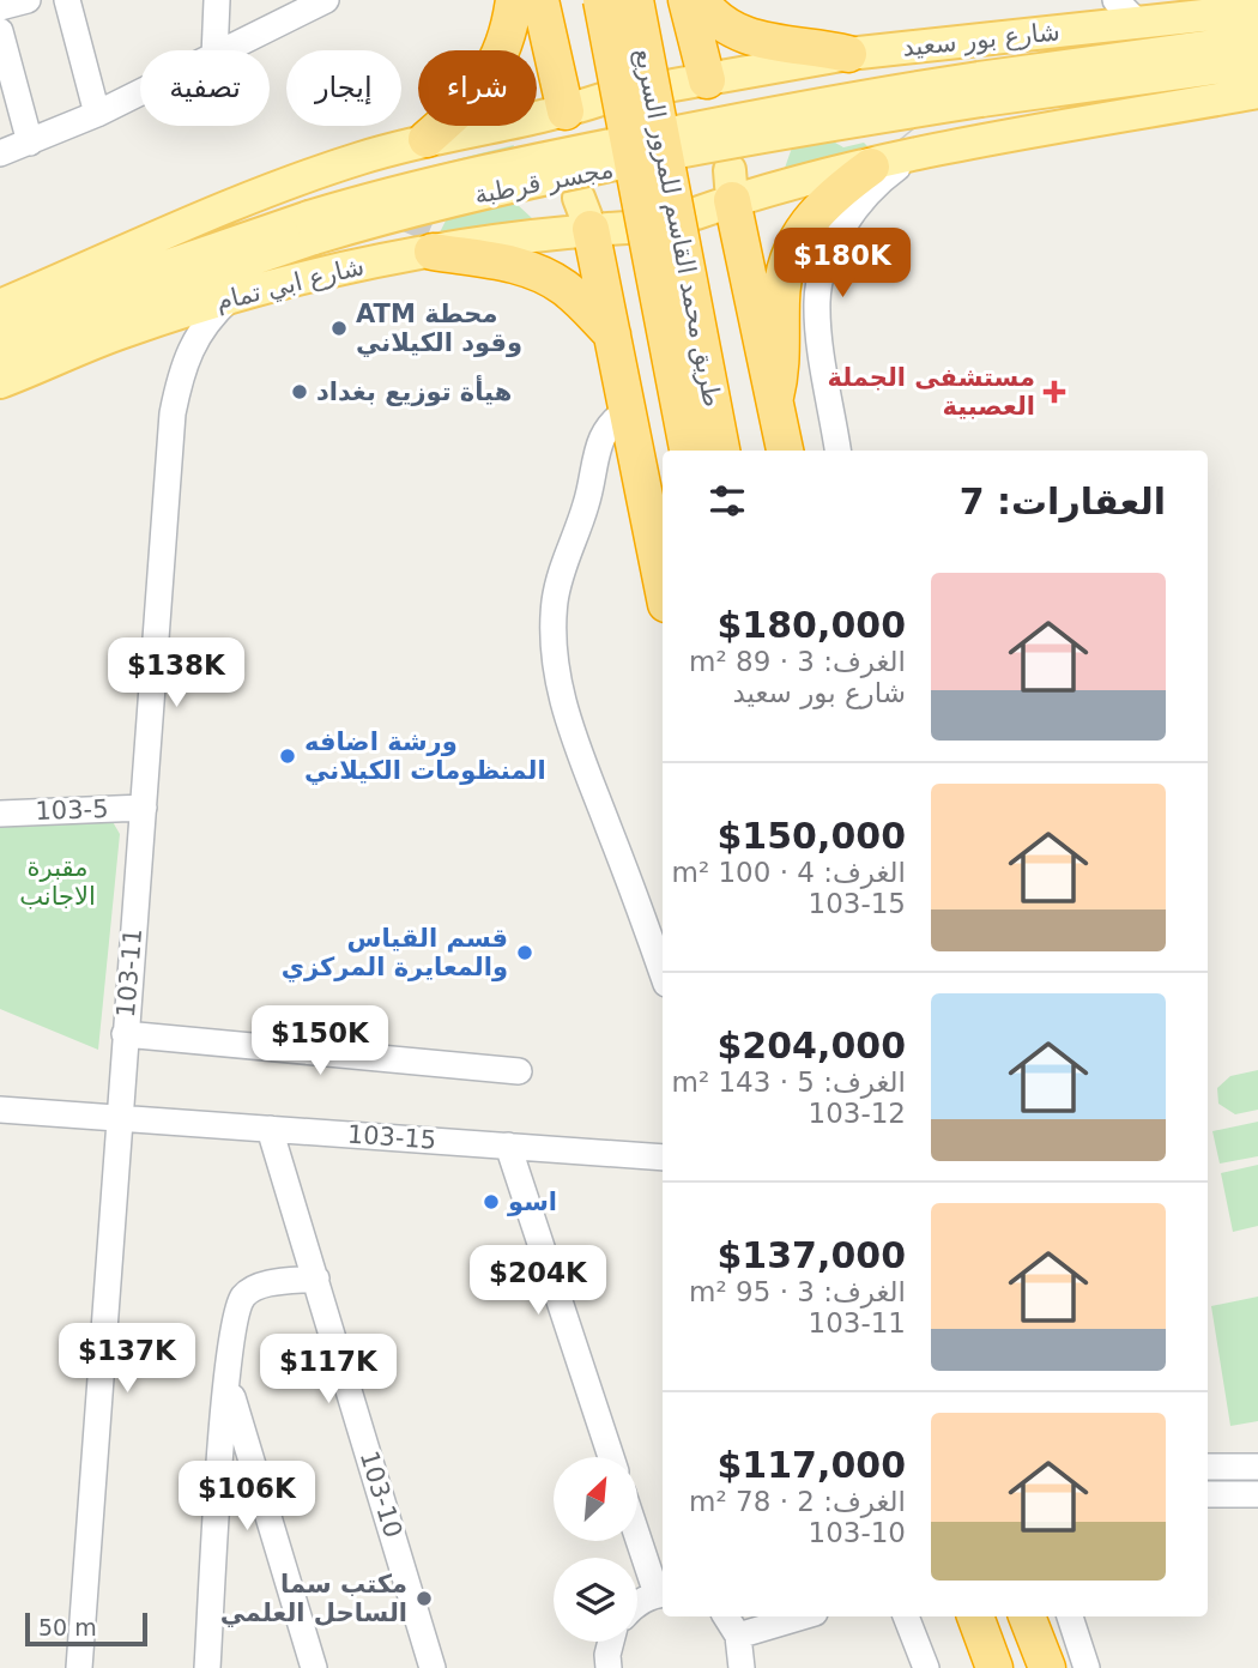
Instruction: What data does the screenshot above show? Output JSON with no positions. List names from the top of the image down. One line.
{"streets":{"highway":["طريق محمد القاسم للمرور السريع"],"main road":["شارع بور سعيد","مجسر قرطبة","شارع ابي تمام"],"street":["103-5","103-11","103-15","103-10"]},"crossings":[["شارع ابي تمام","103-11"],["103-5","103-11"],["103-11","103-15"],["103-15","103-10"]],"parks":["مقبرة الاجانب"],"places":{"other":["ATM محطة وقود الكيلاني","هيأة توزيع بغداد","ورشة اضافه المنظومات الكيلاني","قسم القياس والمعايرة المركزي","اسو","مكتب سما الساحل العلمي"],"health":["مستشفى الجملة العصبية"]},"scale_bar":"50 m","north":"top right","page":{"chip":["شراء","إيجار","تصفية"],"price":["$180K","$138K","$150K","$204K","$137K","$117K","$106K"],"heading":"العقارات: 7","list":[{"name":"$180,000","note":"الغرف: 3 · 89 m² · شارع بور سعيد"},{"name":"$150,000","note":"الغرف: 4 · 100 m² · 103-15"},{"name":"$204,000","note":"الغرف: 5 · 143 m² · 103-12"},{"name":"$137,000","note":"الغرف: 3 · 95 m² · 103-11"},{"name":"$117,000","note":"الغرف: 2 · 78 m² · 103-10"}],"scale":"50 m"}}
